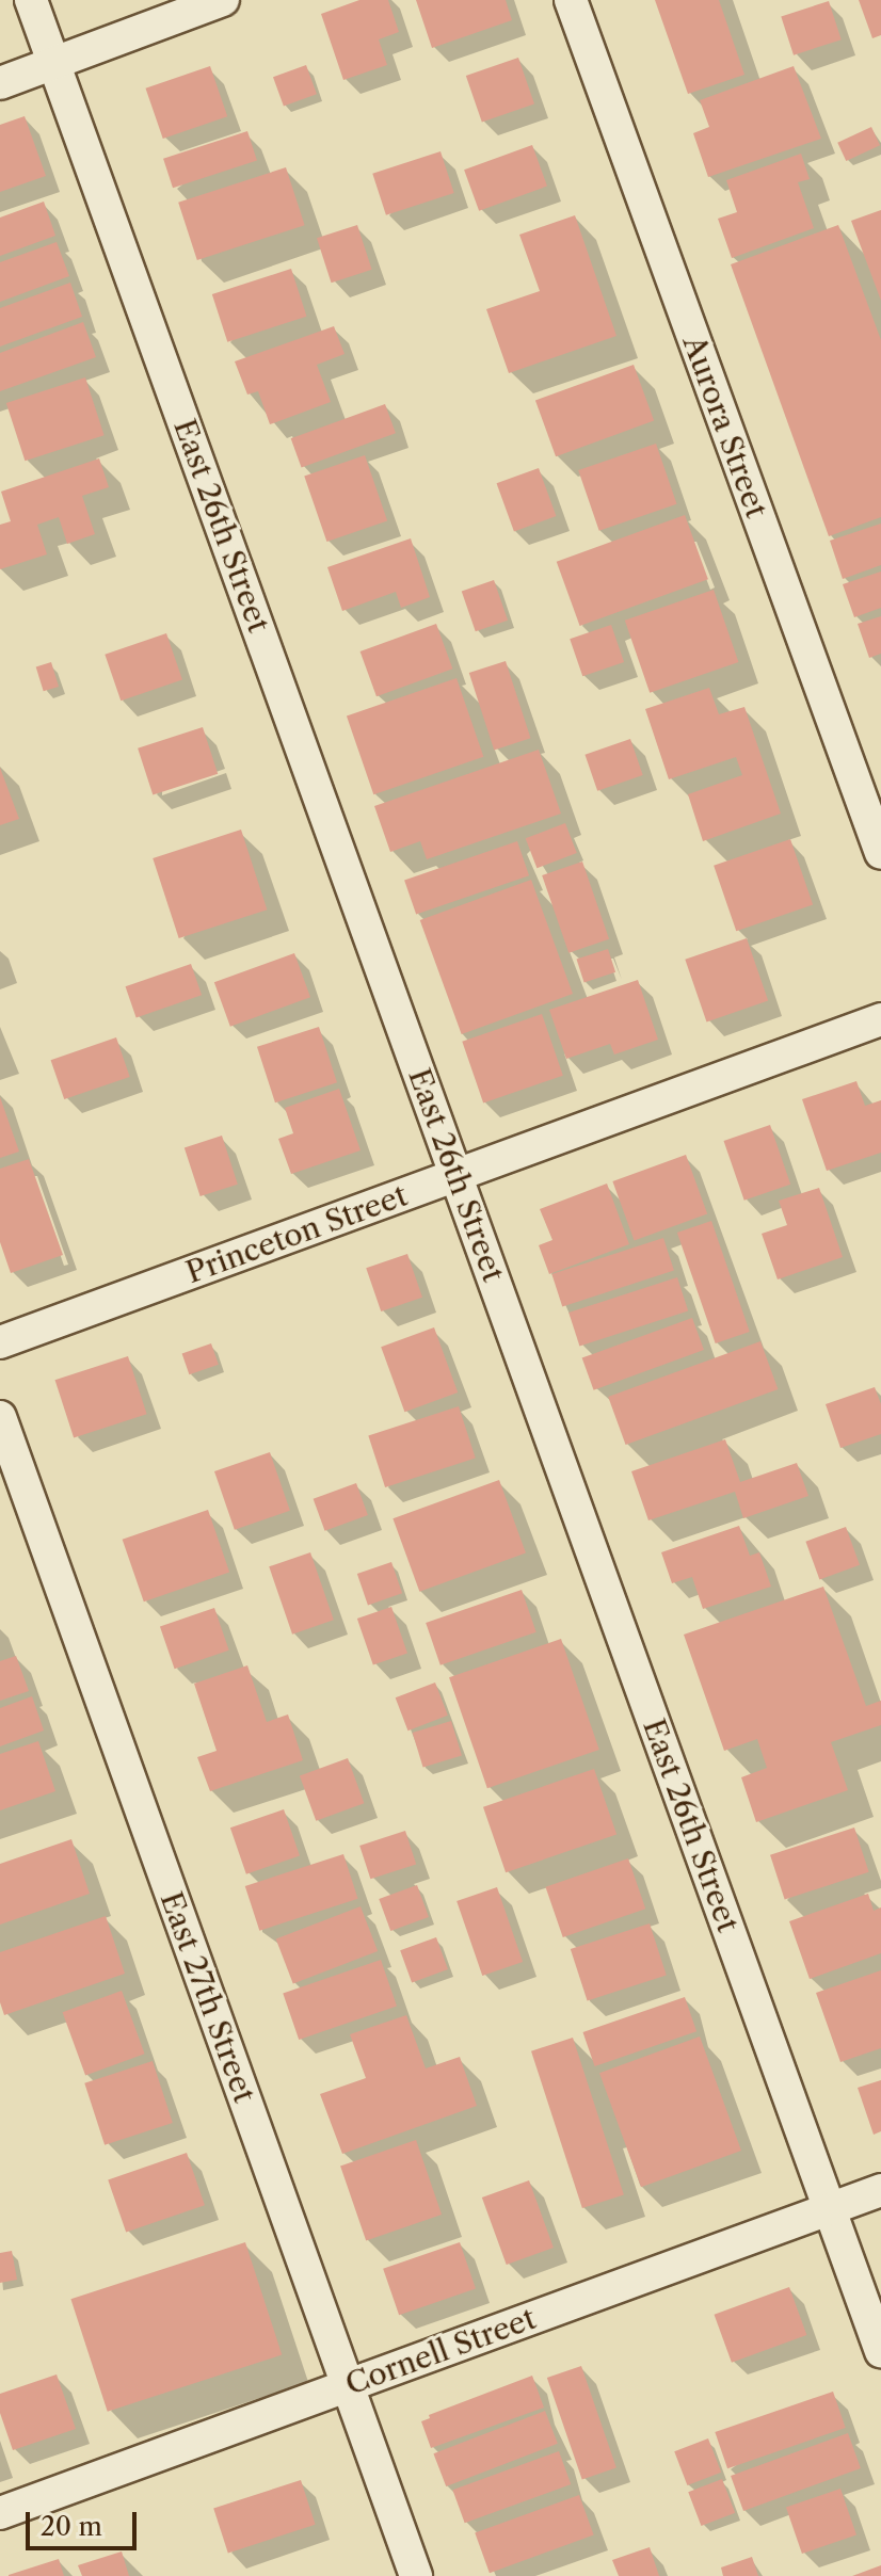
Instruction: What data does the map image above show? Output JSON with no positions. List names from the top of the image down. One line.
{"streets":{"street":["Aurora Street","East 26th Street","Princeton Street","East 27th Street","Cornell Street"]},"crossings":[["East 26th Street","Princeton Street"],["East 26th Street","Cornell Street"],["East 27th Street","Cornell Street"]],"scale_bar":"20 m"}
